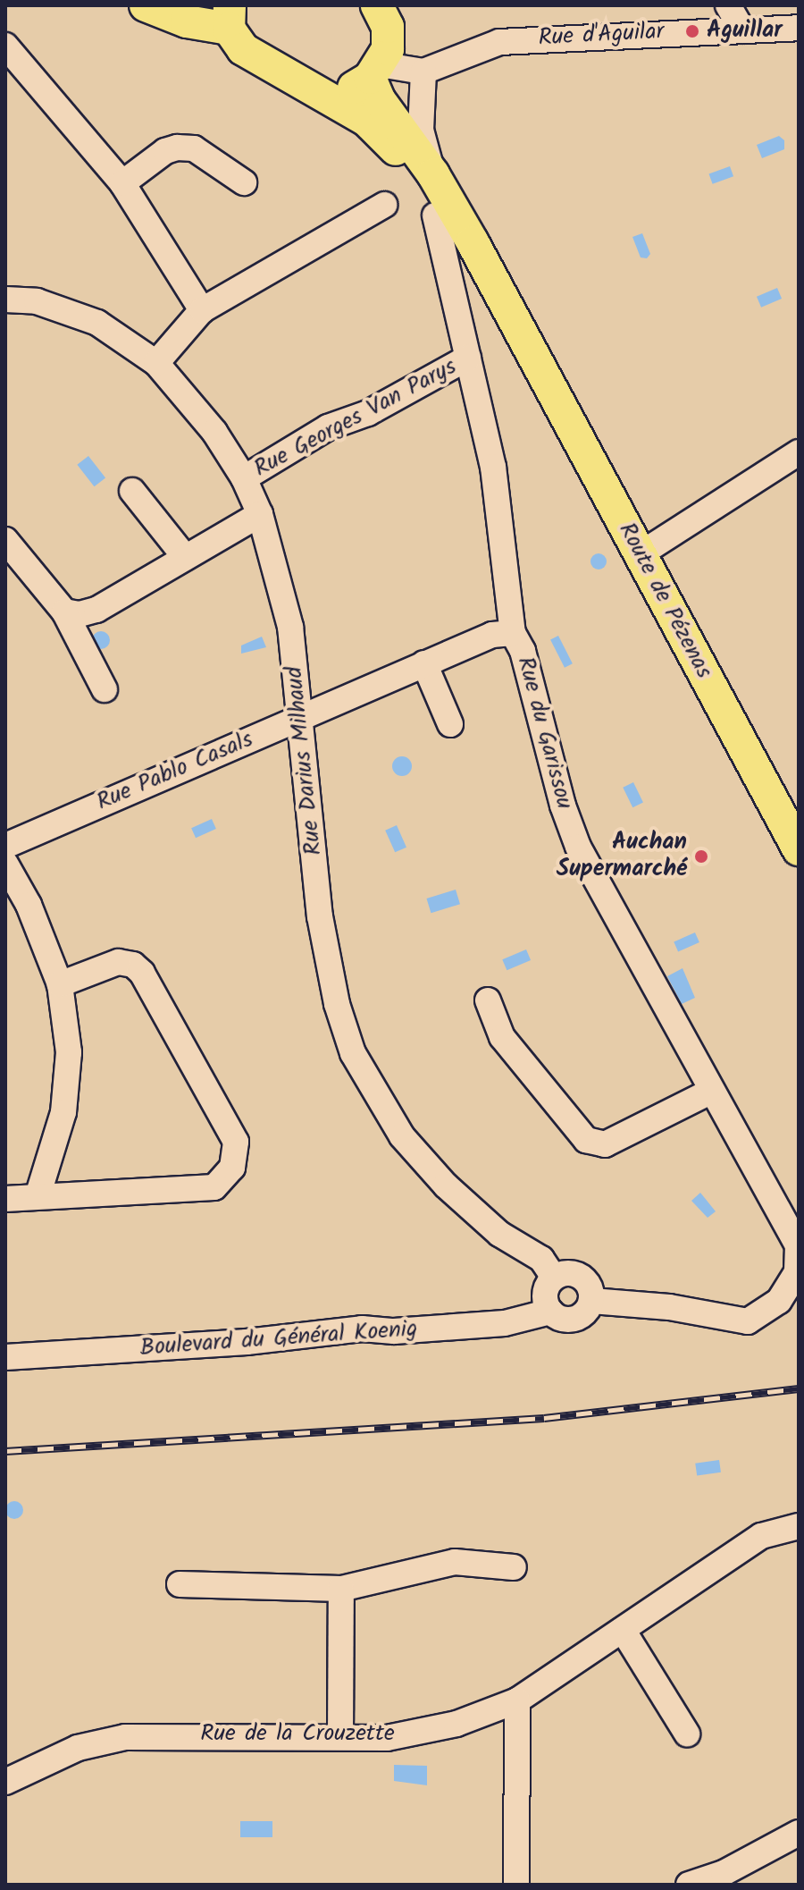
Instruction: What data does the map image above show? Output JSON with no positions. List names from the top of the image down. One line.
{"streets":{"main road":["Route de Pézenas"],"street":["Rue d'Aguilar","Rue Georges Van Parys","Rue du Garissou","Rue Darius Milhaud","Rue Pablo Casals","Boulevard du Général Koenig","Rue de la Crouzette"]},"crossings":[["Rue Georges Van Parys","Rue du Garissou"],["Rue Georges Van Parys","Rue Darius Milhaud"],["Rue du Garissou","Rue Pablo Casals"],["Rue Darius Milhaud","Rue Pablo Casals"],["Rue Darius Milhaud","Boulevard du Général Koenig"]],"places":["Aguillar","Auchan Supermarché"]}
